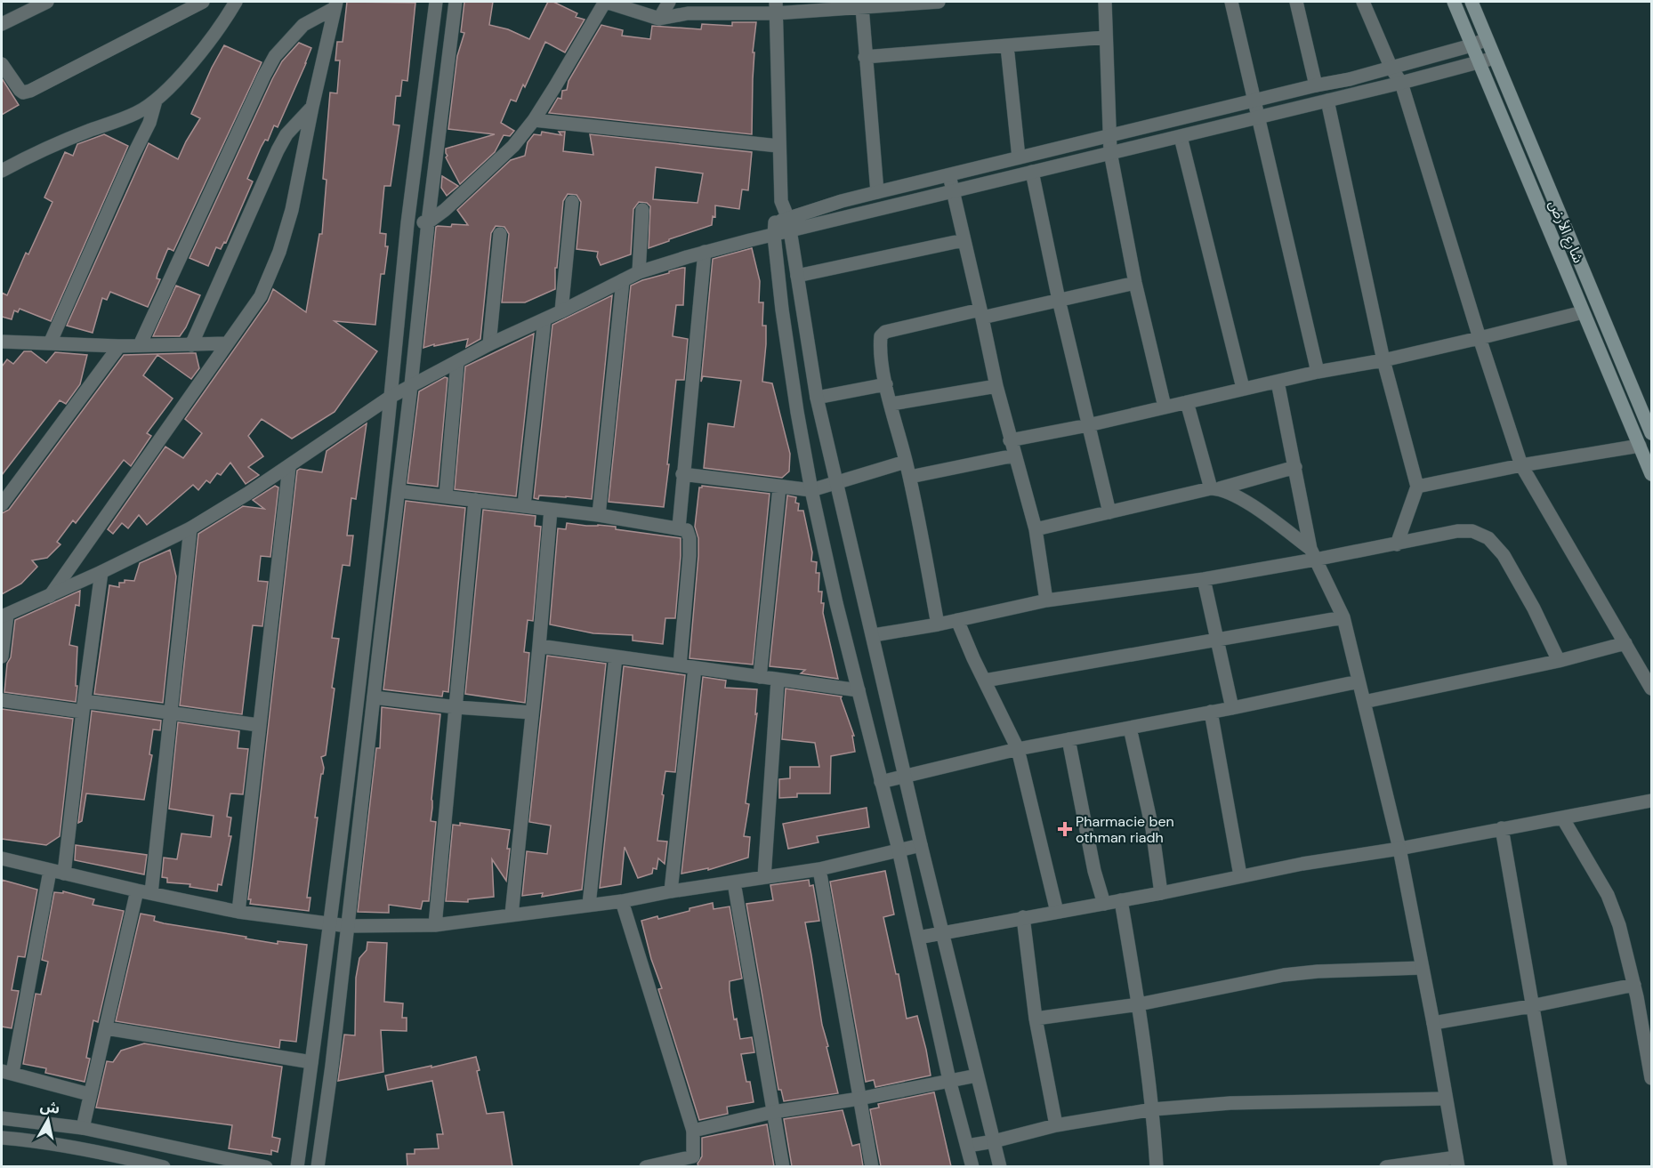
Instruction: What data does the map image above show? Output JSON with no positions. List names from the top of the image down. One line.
{"streets":{"main road":["شارع الأرض"]},"places":{"health":["Pharmacie ben othman riadh"]},"north":"top"}
